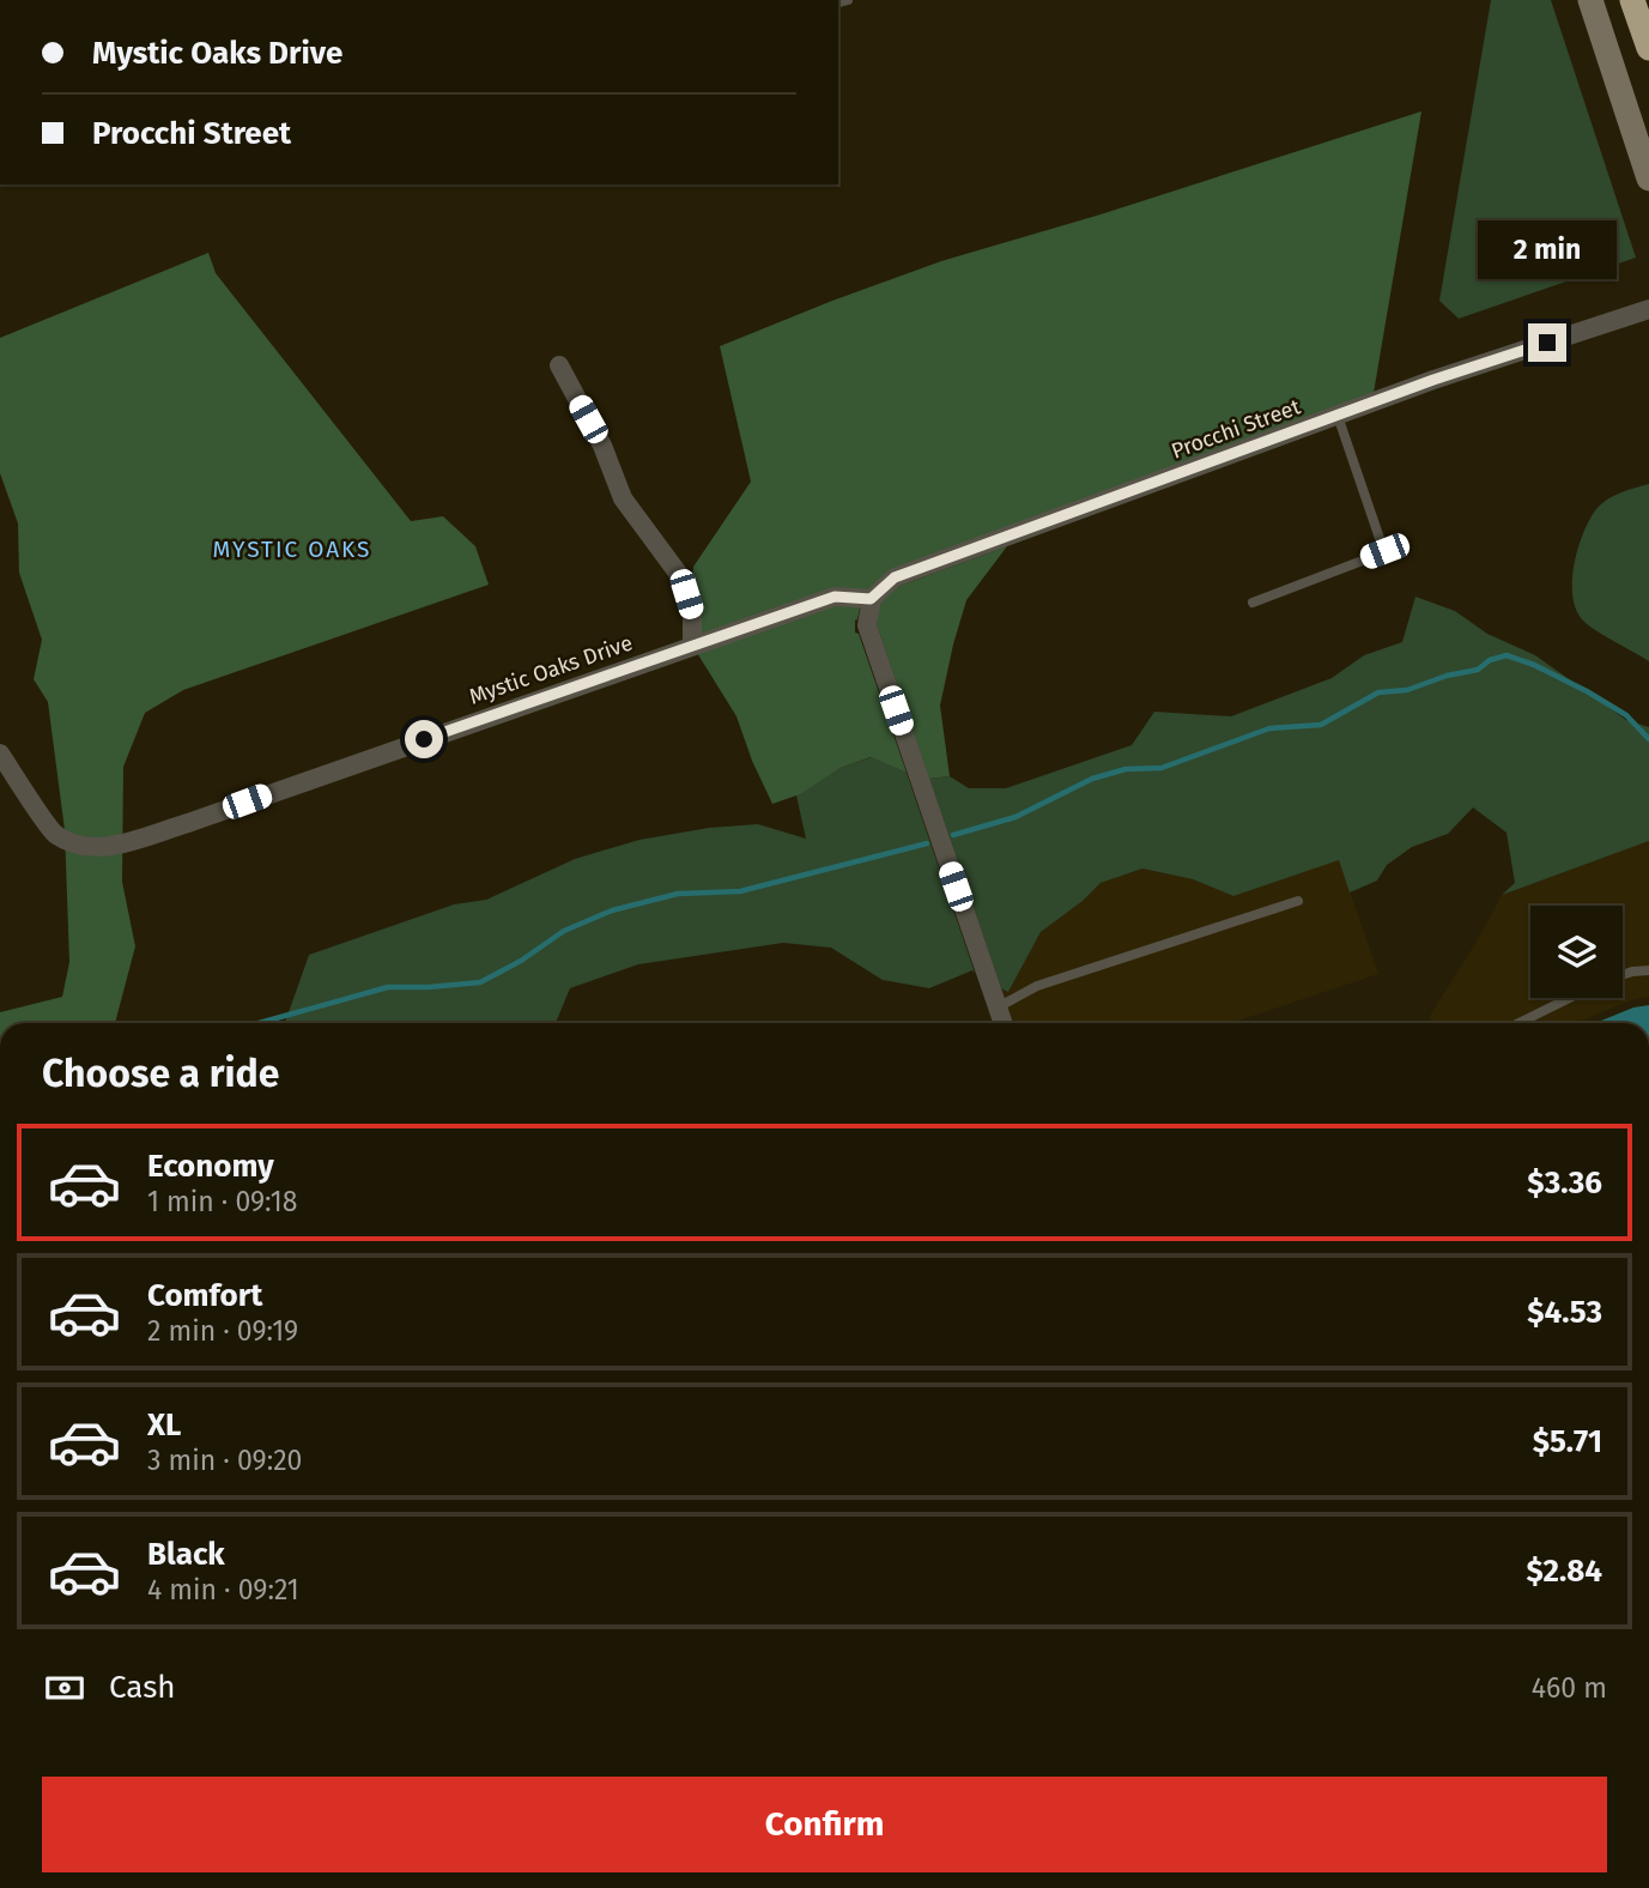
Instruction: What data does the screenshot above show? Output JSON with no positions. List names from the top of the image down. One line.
{"streets":{"street":["Procchi Street","Mystic Oaks Drive"]},"crossings":[["Procchi Street","Mystic Oaks Drive"]],"districts":["MYSTIC OAKS"],"page":{"banner":["Mystic Oaks Drive","Procchi Street"],"bubble":"2 min","heading":"Choose a ride","list":[{"name":"Economy","note":"1 min · 09:18","value":"$3.36"},{"name":"Comfort","note":"2 min · 09:19","value":"$4.53"},{"name":"XL","note":"3 min · 09:20","value":"$5.71"},{"name":"Black","note":"4 min · 09:21","value":"$2.84"}],"pay":["Cash","460 m"],"buttons":"Confirm"}}
